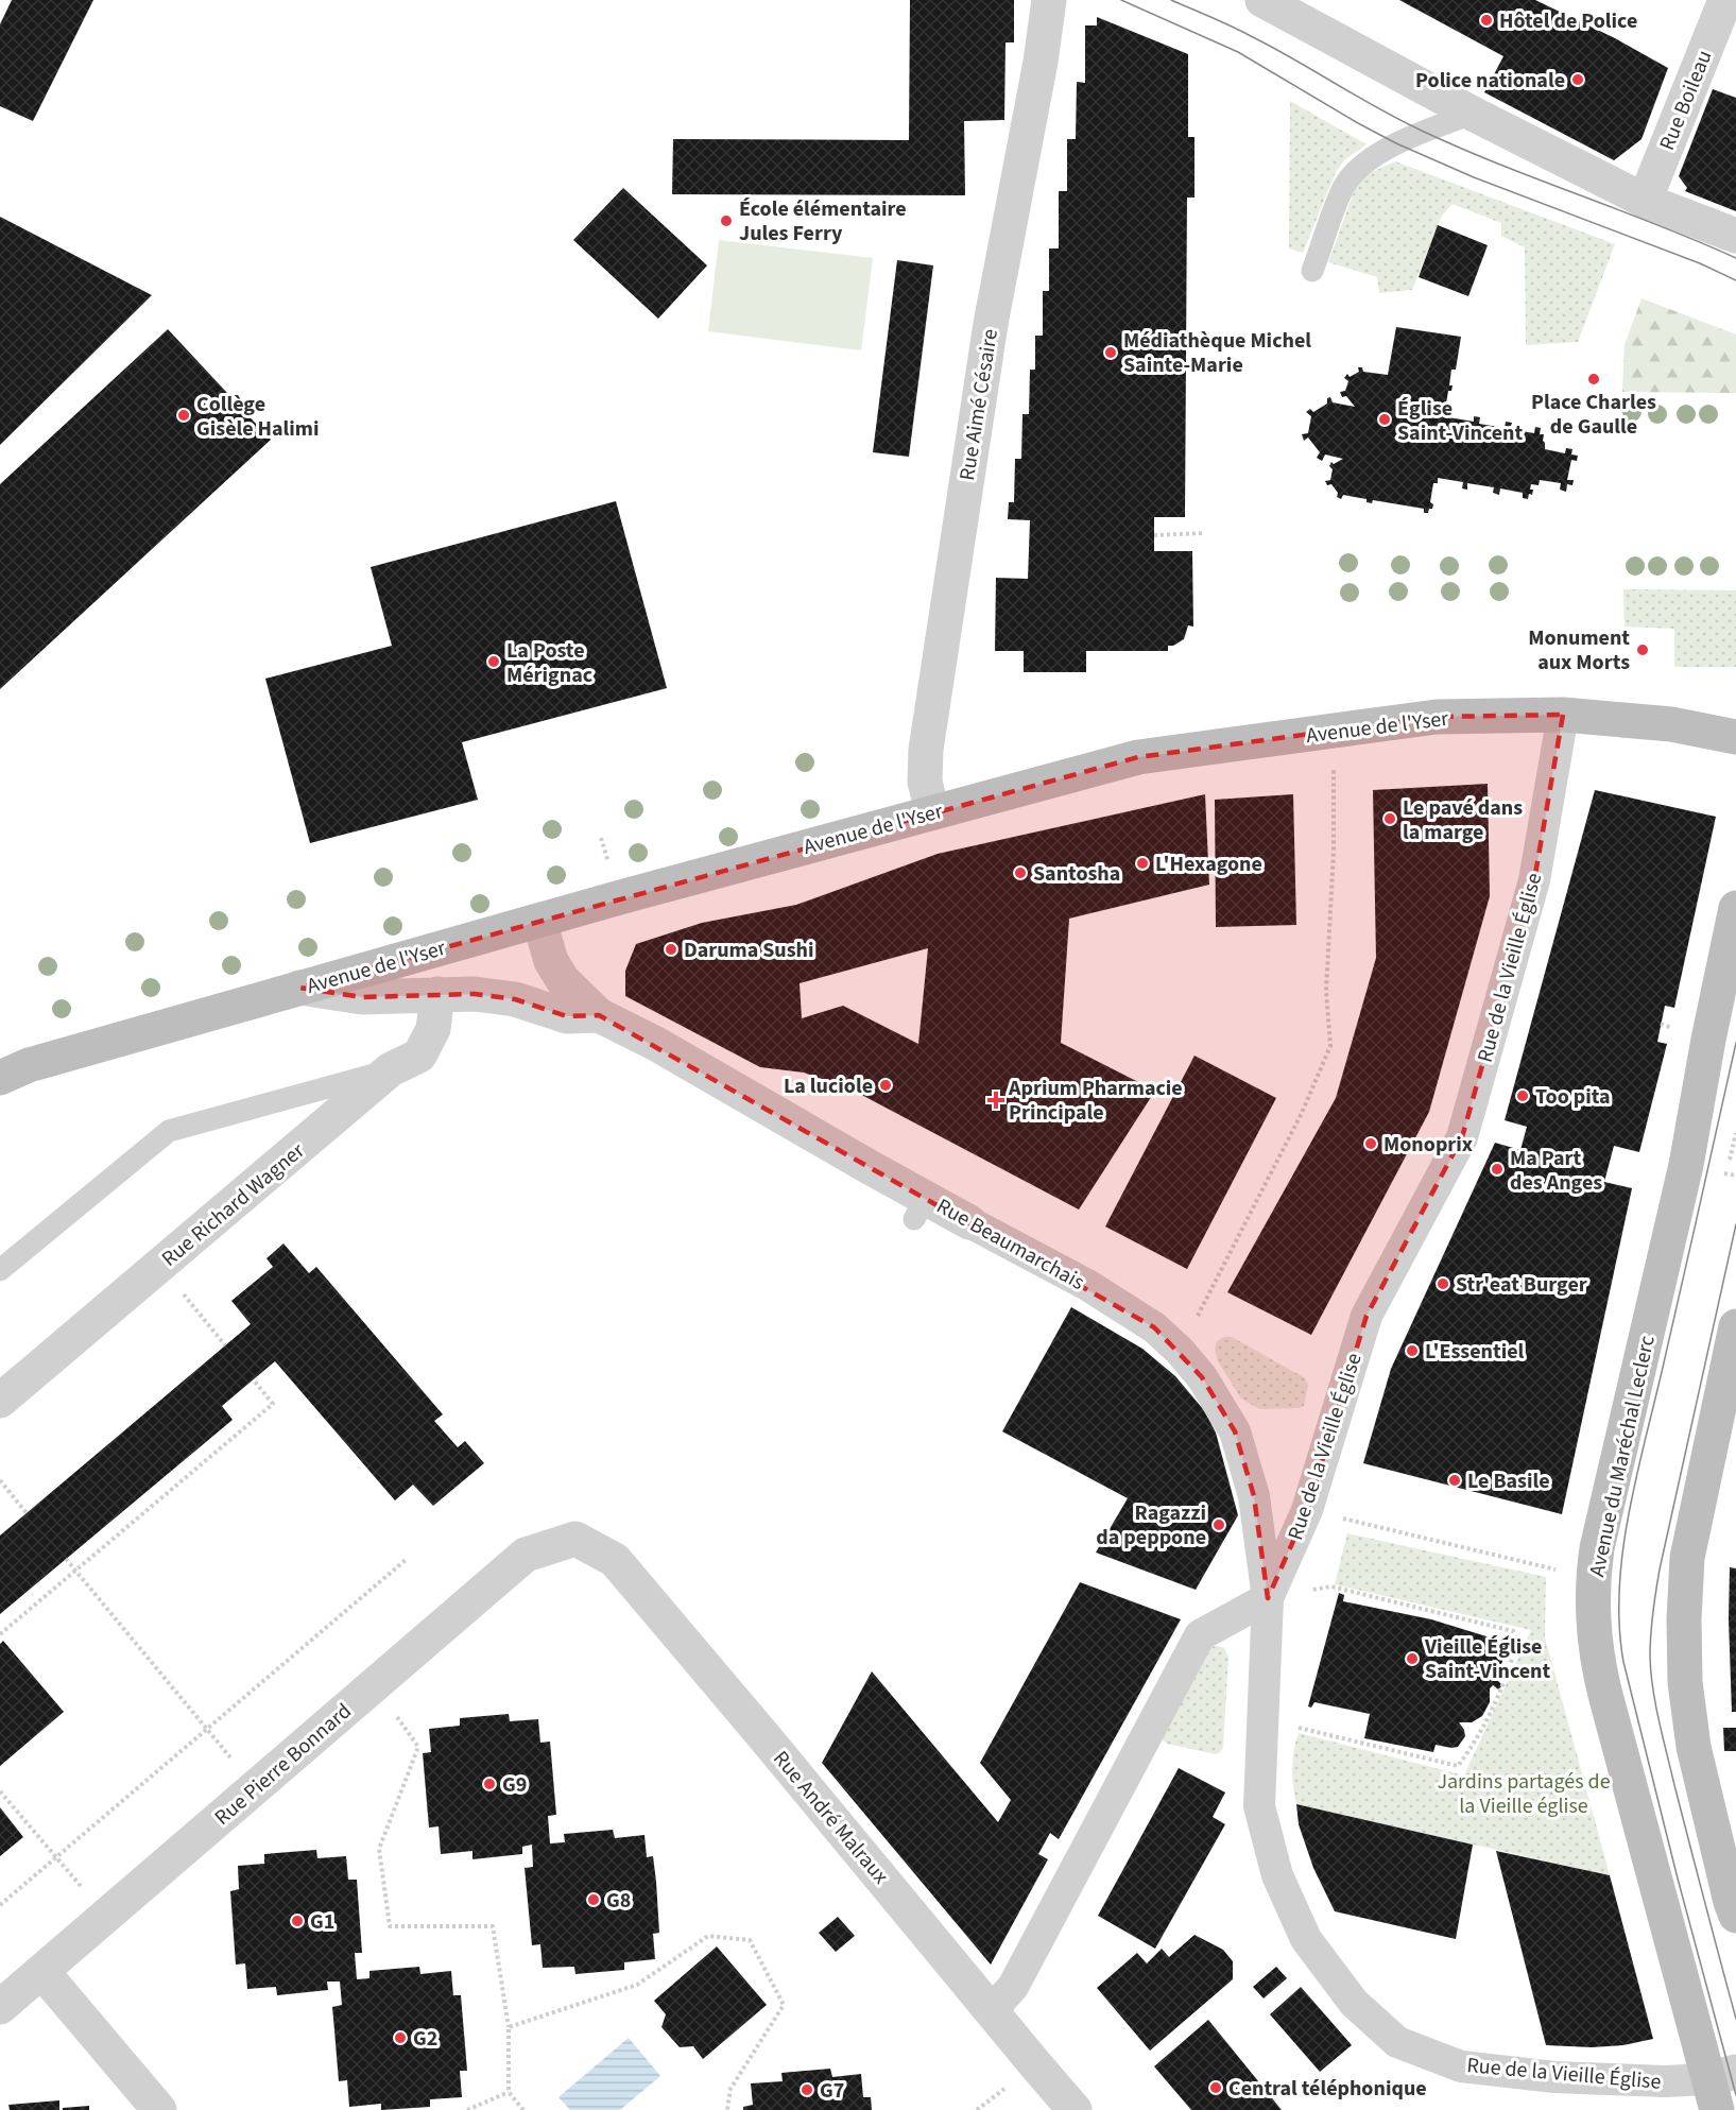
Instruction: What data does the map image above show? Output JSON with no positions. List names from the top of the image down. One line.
{"streets":{"main road":["Avenue de l'Yser","Avenue du Maréchal Leclerc"],"street":["Rue Boileau","Rue Aimé Césaire","Rue de la Vieille Église","Rue Richard Wagner","Rue Beaumarchais","Rue Pierre Bonnard","Rue André Malraux"]},"crossings":[["Rue Aimé Césaire","Avenue de l'Yser"],["Avenue de l'Yser","Rue de la Vieille Église"],["Avenue de l'Yser","Rue Beaumarchais"],["Rue de la Vieille Église","Rue Beaumarchais"],["Rue de la Vieille Église","Avenue du Maréchal Leclerc"],["Rue Richard Wagner","Rue Beaumarchais"],["Rue Pierre Bonnard","Rue André Malraux"]],"parks":["Jardins partagés de la Vieille église"],"places":{"other":["Hôtel de Police","Police nationale","École élémentaire Jules Ferry","Médiathèque Michel Sainte-Marie","Place Charles de Gaulle","Collège Gisèle Halimi","Église Saint-Vincent","Monument aux Morts","La Poste Mérignac","Le pavé dans la marge","L'Hexagone","Santosha","Daruma Sushi","La luciole","Too pita","Monoprix","Ma Part des Anges","Str'eat Burger","L'Essentiel","Le Basile","Ragazzi da peppone","Vieille Église Saint-Vincent","G9","G8","G1","G2","Central téléphonique","G7"],"health":["Aprium Pharmacie Principale"]}}
